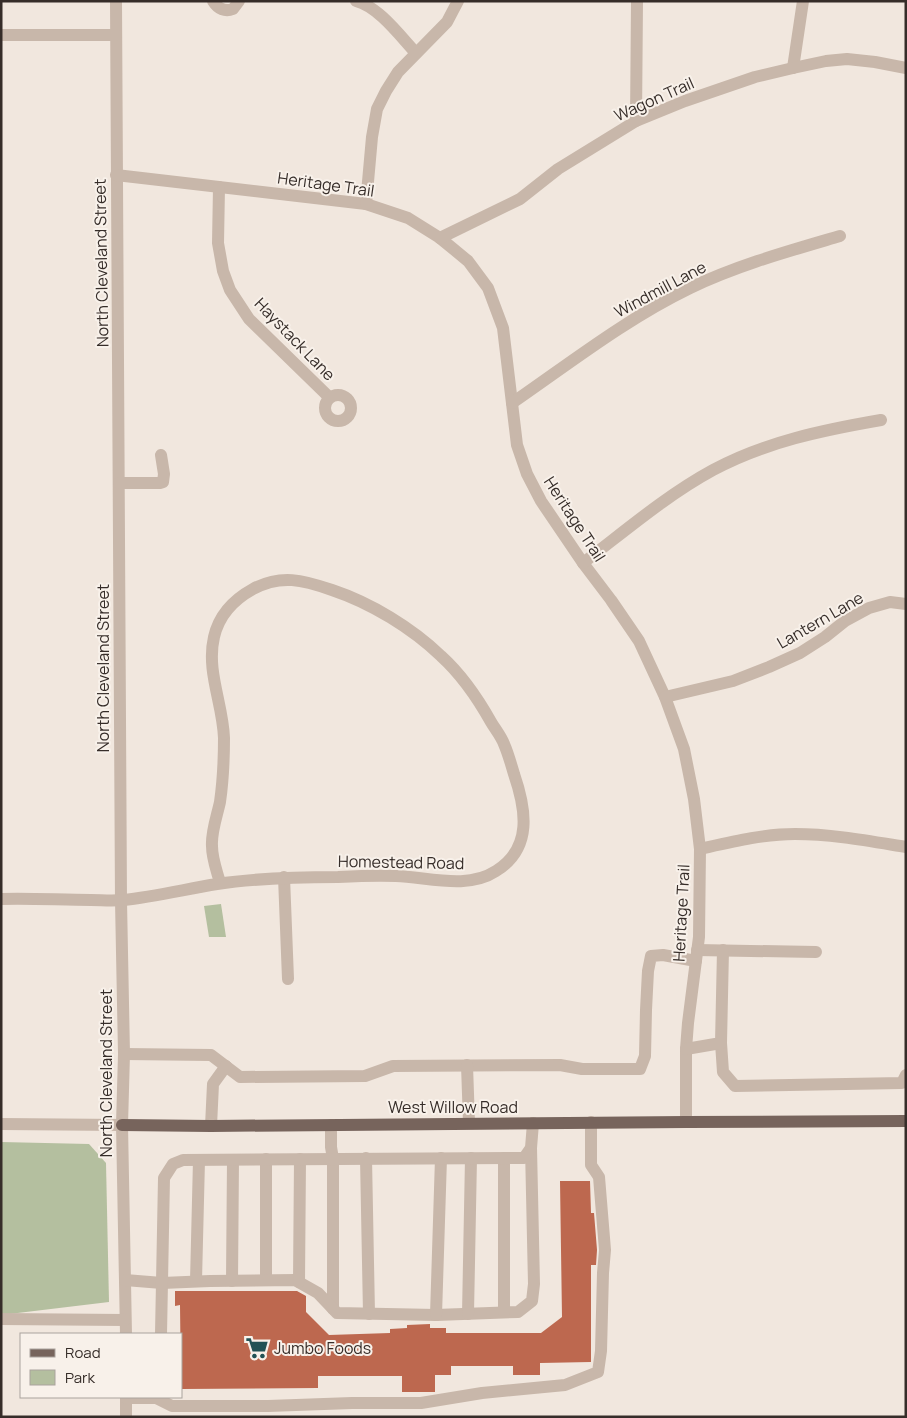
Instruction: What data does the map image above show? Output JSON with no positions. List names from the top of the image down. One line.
{"streets":{"main road":["West Willow Road"],"street":["Wagon Trail","Heritage Trail","North Cleveland Street","Windmill Lane","Haystack Lane","Lantern Lane","Homestead Road"]},"crossings":[["Wagon Trail","Heritage Trail"],["Heritage Trail","North Cleveland Street"],["Heritage Trail","Windmill Lane"],["Heritage Trail","Haystack Lane"],["Heritage Trail","Lantern Lane"],["Heritage Trail","West Willow Road"],["North Cleveland Street","Homestead Road"],["North Cleveland Street","West Willow Road"]],"places":{"supermarket":["Jumbo Foods"]},"legend":["Road","Park"]}
